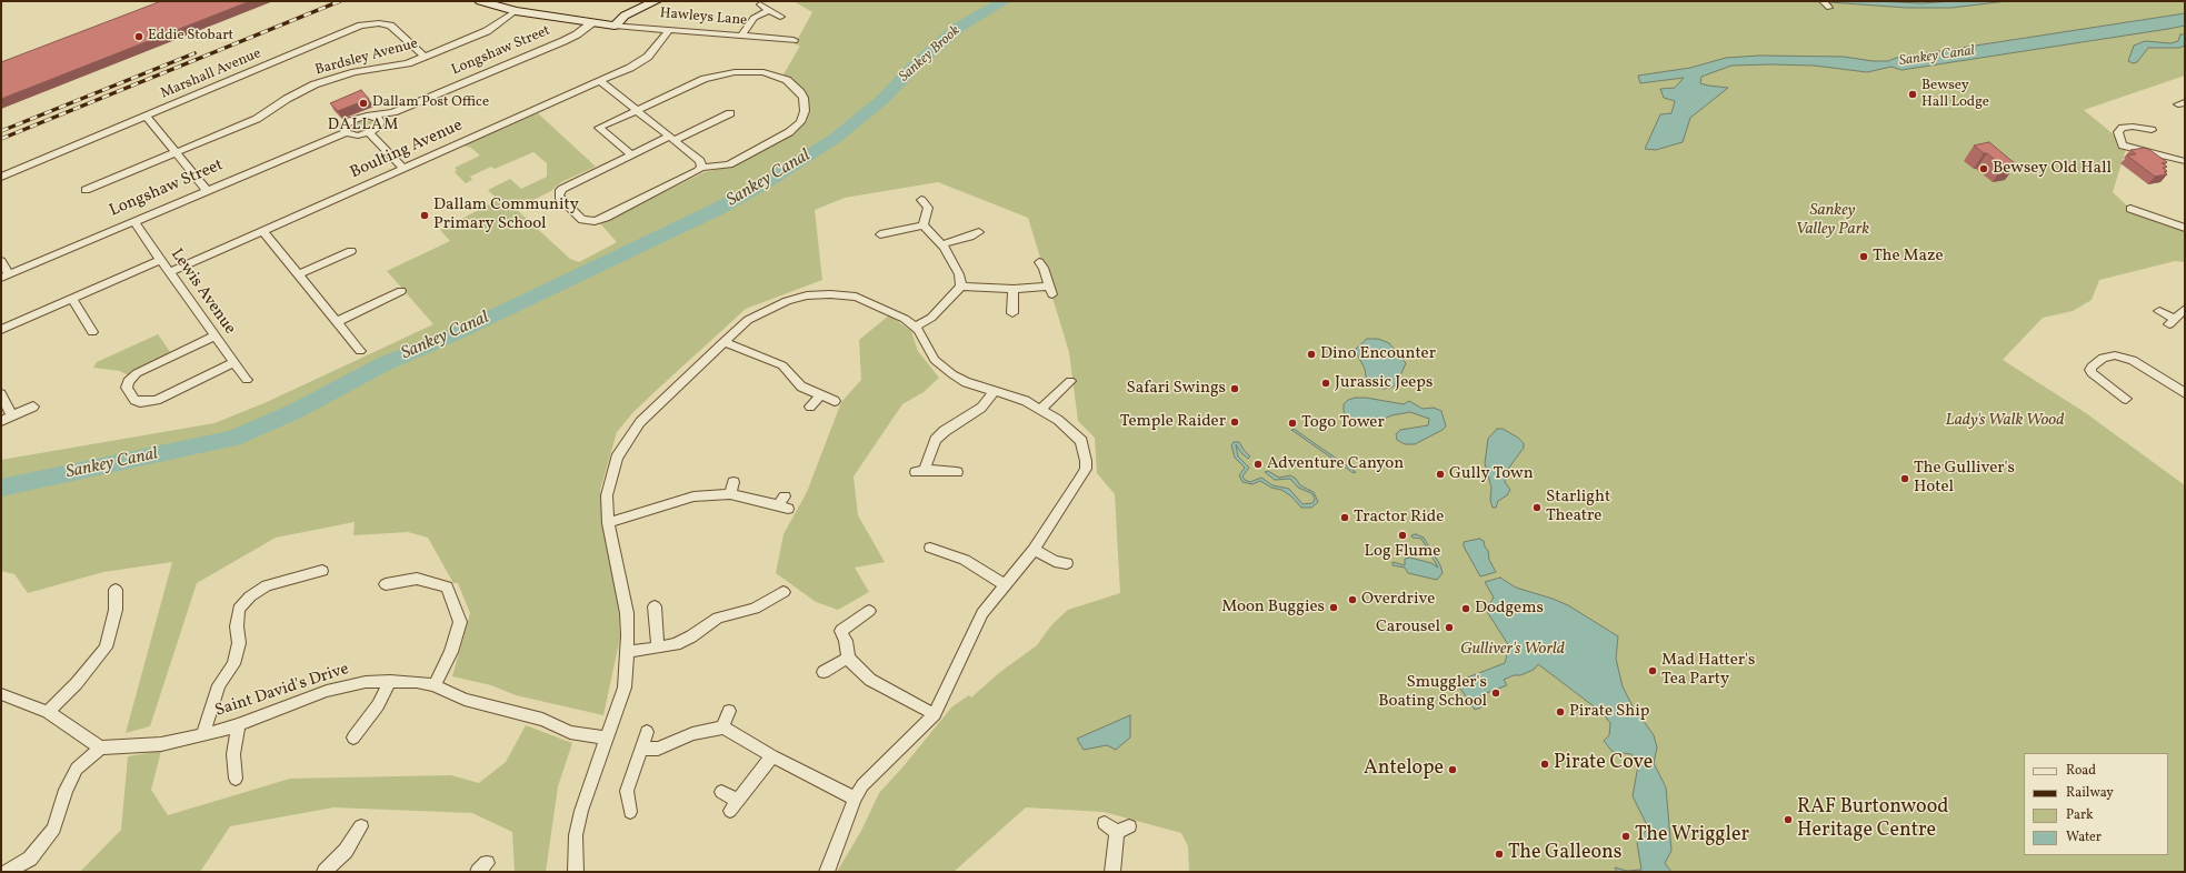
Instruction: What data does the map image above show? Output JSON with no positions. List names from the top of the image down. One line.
{"streets":{"street":["Hawleys Lane","Longshaw Street","Bardsley Avenue","Marshall Avenue","Boulting Avenue","Lewis Avenue","Saint David's Drive"]},"crossings":[["Hawleys Lane","Longshaw Street"],["Hawleys Lane","Bardsley Avenue"],["Hawleys Lane","Boulting Avenue"],["Longshaw Street","Lewis Avenue"],["Bardsley Avenue","Marshall Avenue"],["Boulting Avenue","Lewis Avenue"]],"districts":["DALLAM"],"water":["Sankey Brook","Sankey Canal"],"parks":["Sankey Valley Park","Lady's Walk Wood","Gulliver's World"],"places":["Eddie Stobart","Bewsey Hall Lodge","Dallam Post Office","Bewsey Old Hall","Dallam Community Primary School","The Maze","Dino Encounter","Jurassic Jeeps","Safari Swings","Temple Raider","Togo Tower","Adventure Canyon","Gully Town","The Gulliver's Hotel","Starlight Theatre","Tractor Ride","Log Flume","Overdrive","Moon Buggies","Dodgems","Carousel","Mad Hatter's Tea Party","Smuggler's Boating School","Pirate Ship","Pirate Cove","Antelope","RAF Burtonwood Heritage Centre","The Wriggler","The Galleons"],"legend":["Road","Railway","Park","Water"]}
